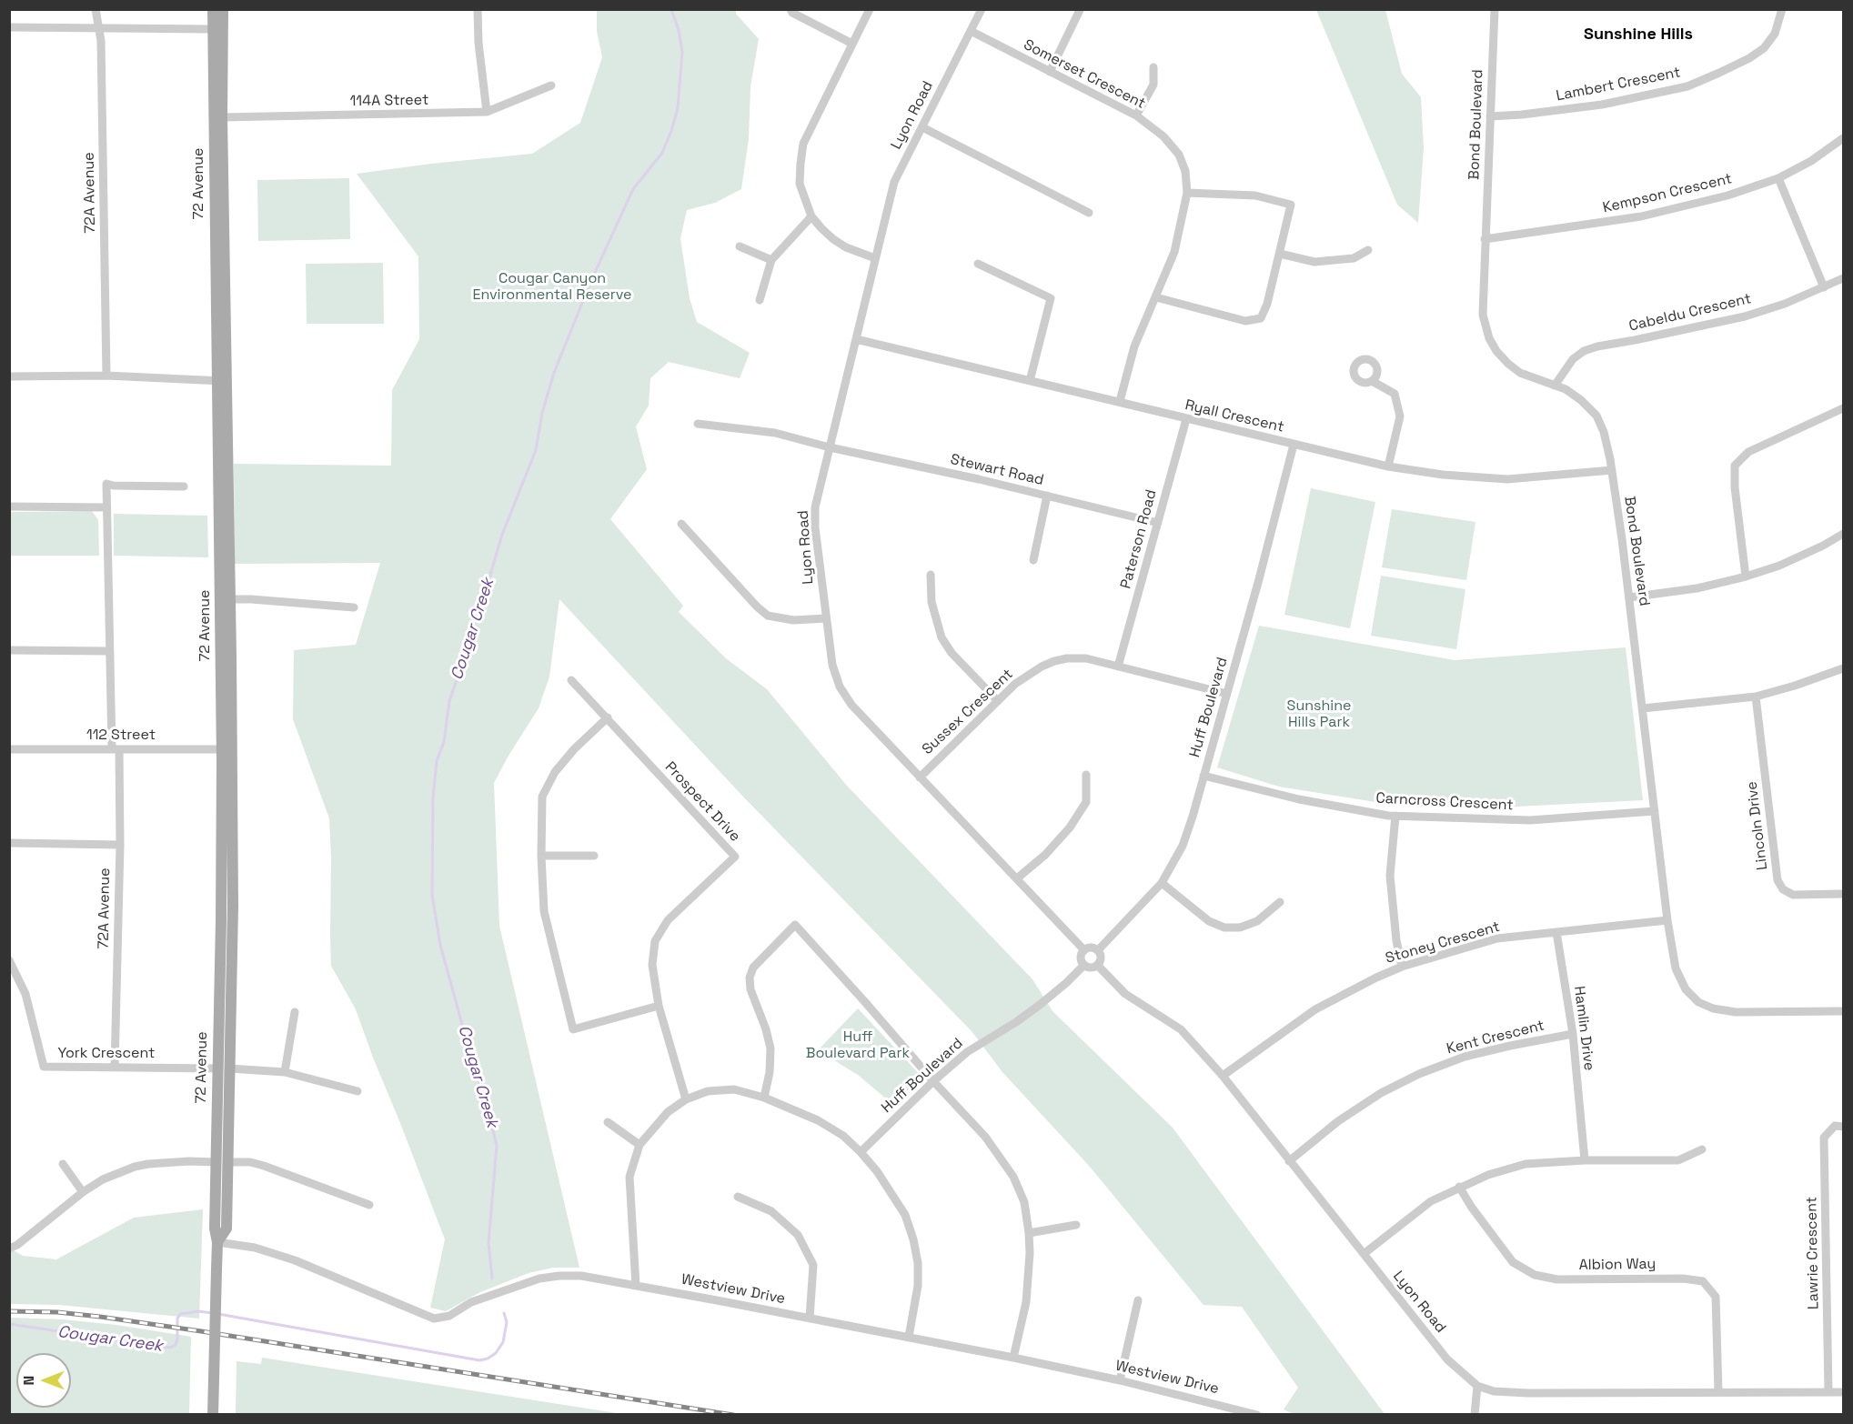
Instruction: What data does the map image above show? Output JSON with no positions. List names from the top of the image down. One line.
{"streets":{"main road":["72 Avenue"],"street":["Somerset Crescent","Lambert Crescent","114A Street","Lyon Road","Bond Boulevard","72A Avenue","Kempson Crescent","Cabeldu Crescent","Ryall Crescent","Stewart Road","Paterson Road","Huff Boulevard","Sussex Crescent","112 Street","Prospect Drive","Carncross Crescent","Lincoln Drive","Stoney Crescent","Hamlin Drive","Kent Crescent","York Crescent","Lawrie Crescent","Albion Way","Westview Drive"]},"crossings":[["Somerset Crescent","Lyon Road"],["Somerset Crescent","Ryall Crescent"],["Lambert Crescent","Bond Boulevard"],["114A Street","72 Avenue"],["Lyon Road","Ryall Crescent"],["Lyon Road","Stewart Road"],["Lyon Road","Huff Boulevard"],["Lyon Road","Sussex Crescent"],["Lyon Road","Stoney Crescent"],["Lyon Road","Kent Crescent"],["Lyon Road","Lawrie Crescent"],["Lyon Road","Albion Way"],["Bond Boulevard","Kempson Crescent"],["Bond Boulevard","Cabeldu Crescent"],["Bond Boulevard","Ryall Crescent"],["Bond Boulevard","Carncross Crescent"],["Bond Boulevard","Stoney Crescent"],["72 Avenue","112 Street"],["72 Avenue","York Crescent"],["72 Avenue","Westview Drive"],["72A Avenue","112 Street"],["72A Avenue","York Crescent"],["Ryall Crescent","Paterson Road"],["Ryall Crescent","Huff Boulevard"],["Stewart Road","Paterson Road"],["Paterson Road","Sussex Crescent"],["Huff Boulevard","Sussex Crescent"],["Huff Boulevard","Carncross Crescent"],["Stoney Crescent","Hamlin Drive"],["Hamlin Drive","Kent Crescent"]],"districts":["Sunshine Hills"],"water":["Cougar Creek"],"parks":["Cougar Canyon Environmental Reserve","Sunshine Hills Park","Huff Boulevard Park"],"north":"left"}
